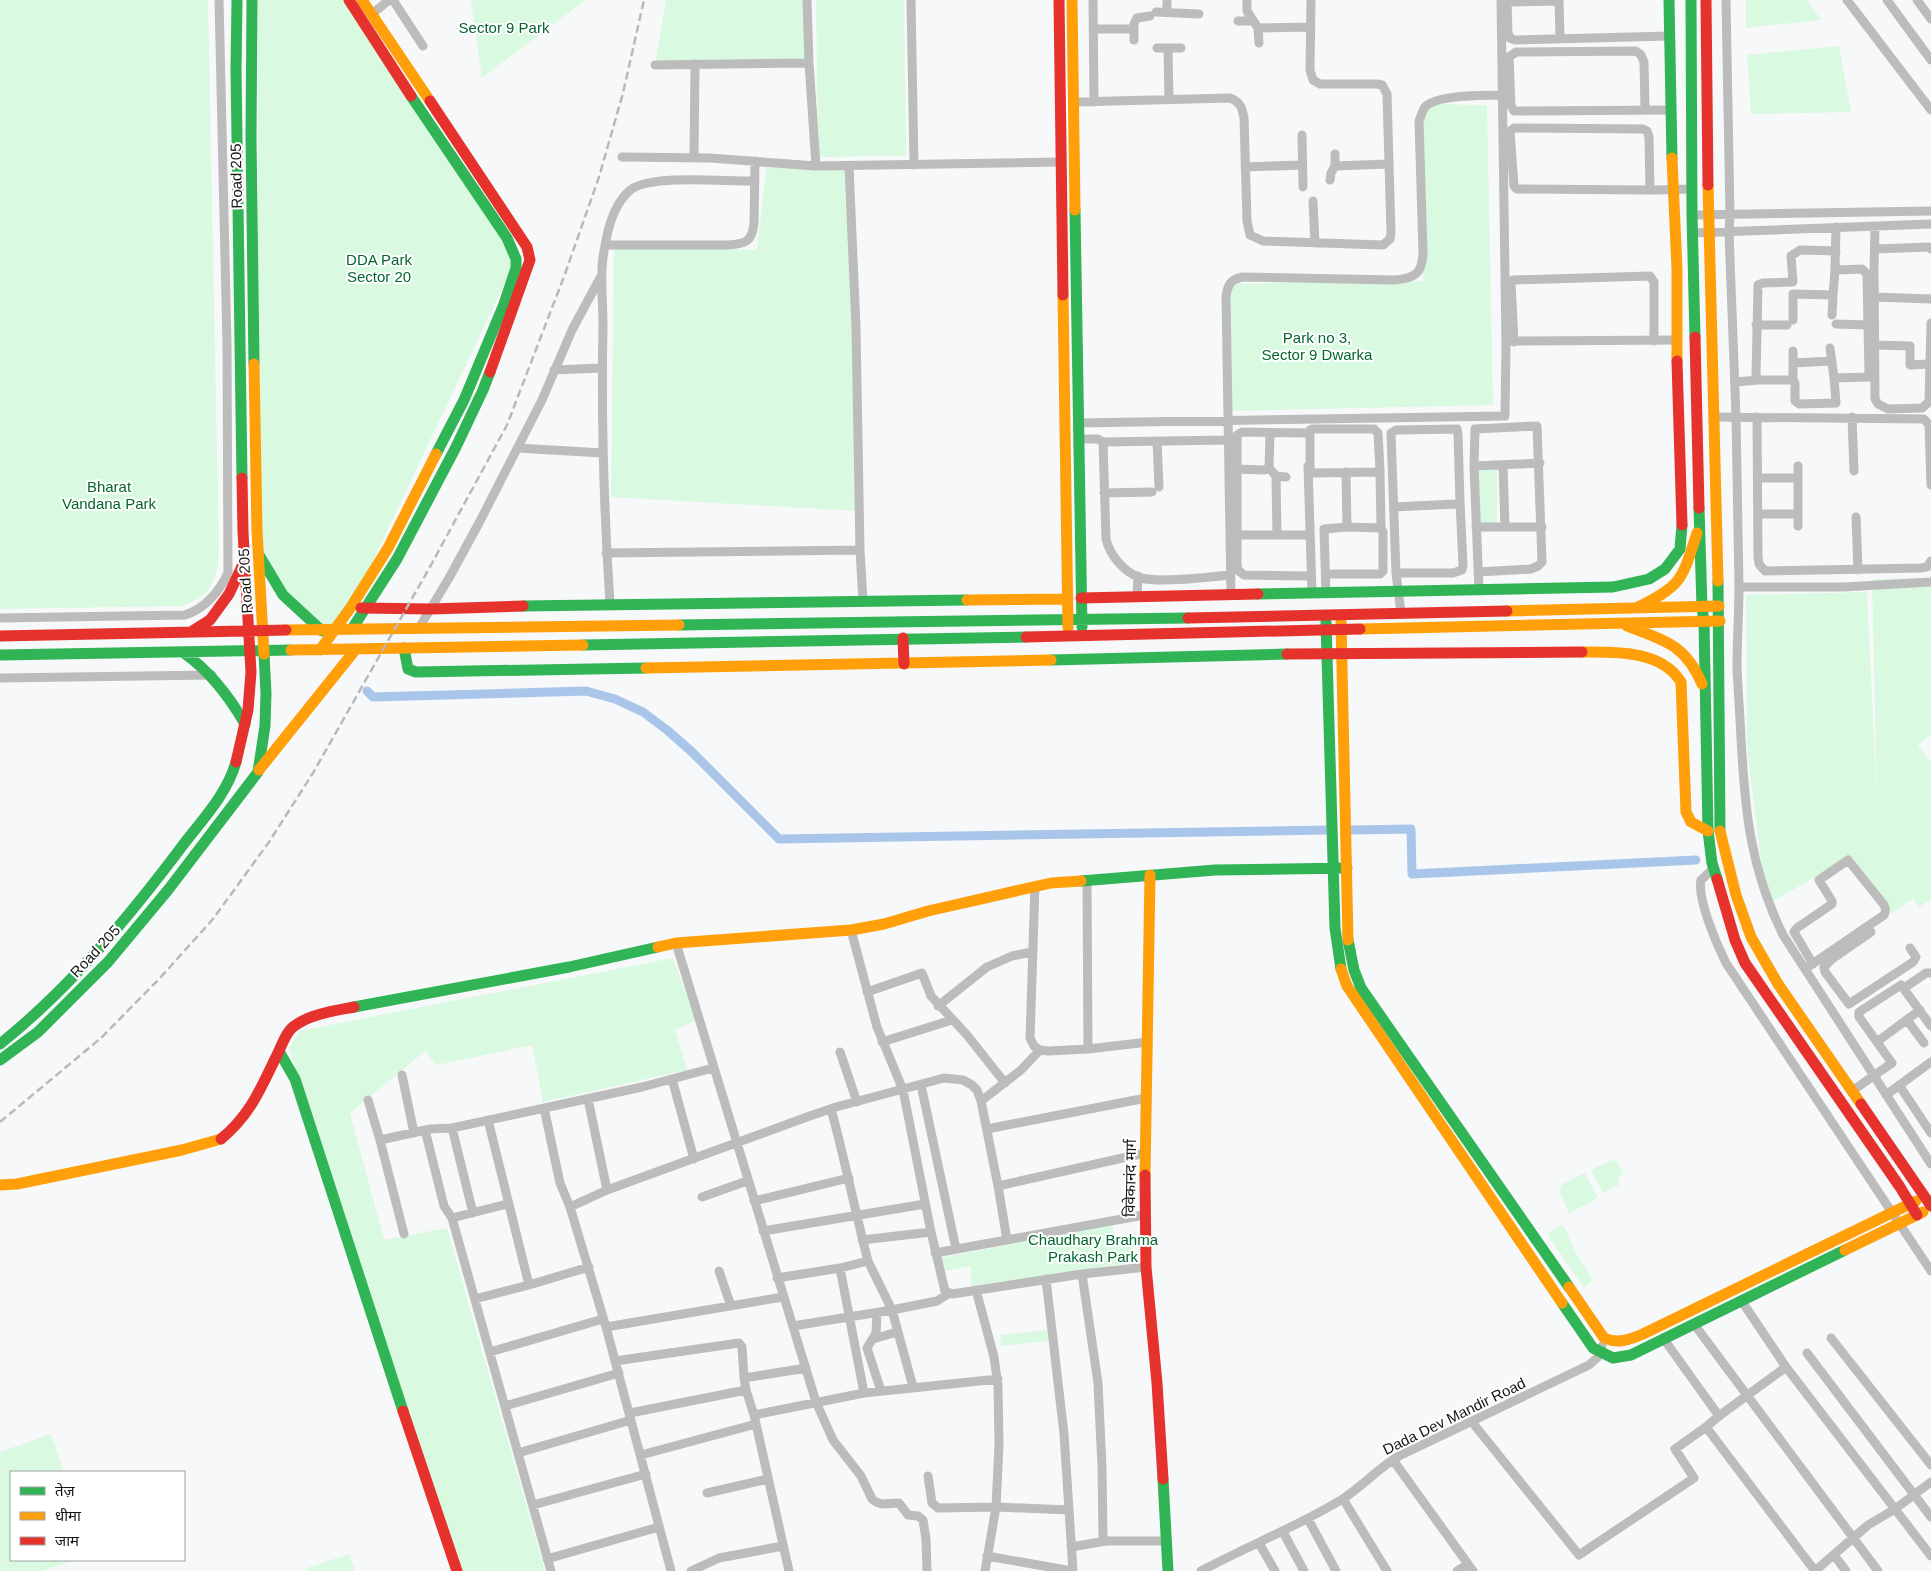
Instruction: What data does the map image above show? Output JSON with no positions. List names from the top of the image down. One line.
{"streets":{"main road":["Road 205","विवेकानंद मार्ग"],"street":["Dada Dev Mandir Road"]},"parks":["Sector 9 Park","DDA Park Sector 20","Park no 3, Sector 9 Dwarka","Bharat Vandana Park","Chaudhary Brahma Prakash Park"],"legend":["तेज़","धीमा","जाम"]}
